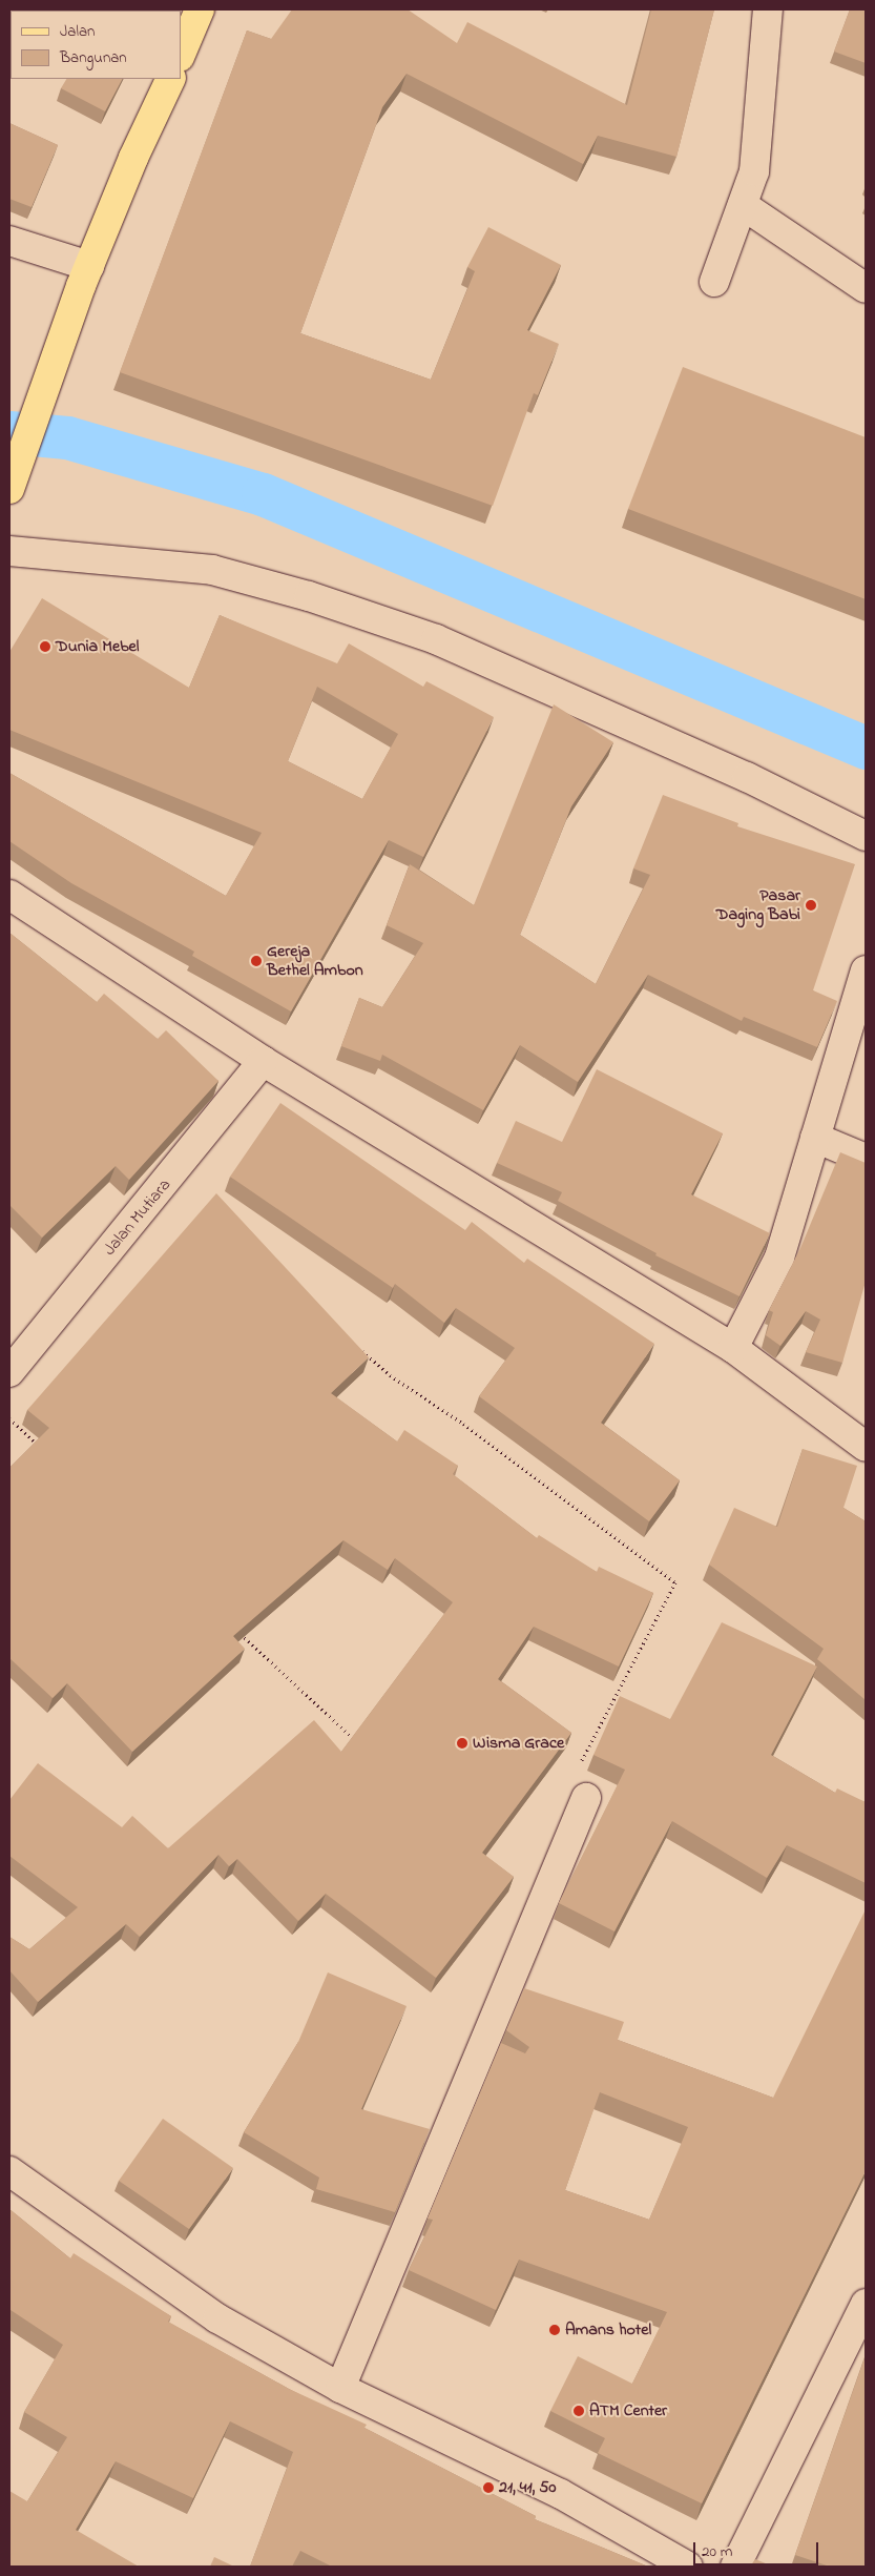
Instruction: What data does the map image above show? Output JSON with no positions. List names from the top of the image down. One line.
{"streets":{"street":["Jalan Mutiara"]},"places":["Dunia Mebel","Pasar Daging Babi","Gereja Bethel Ambon","Wisma Grace","Amans hotel","ATM Center","21, 41, 50"],"legend":["Jalan","Bangunan"],"scale_bar":"20 m"}
